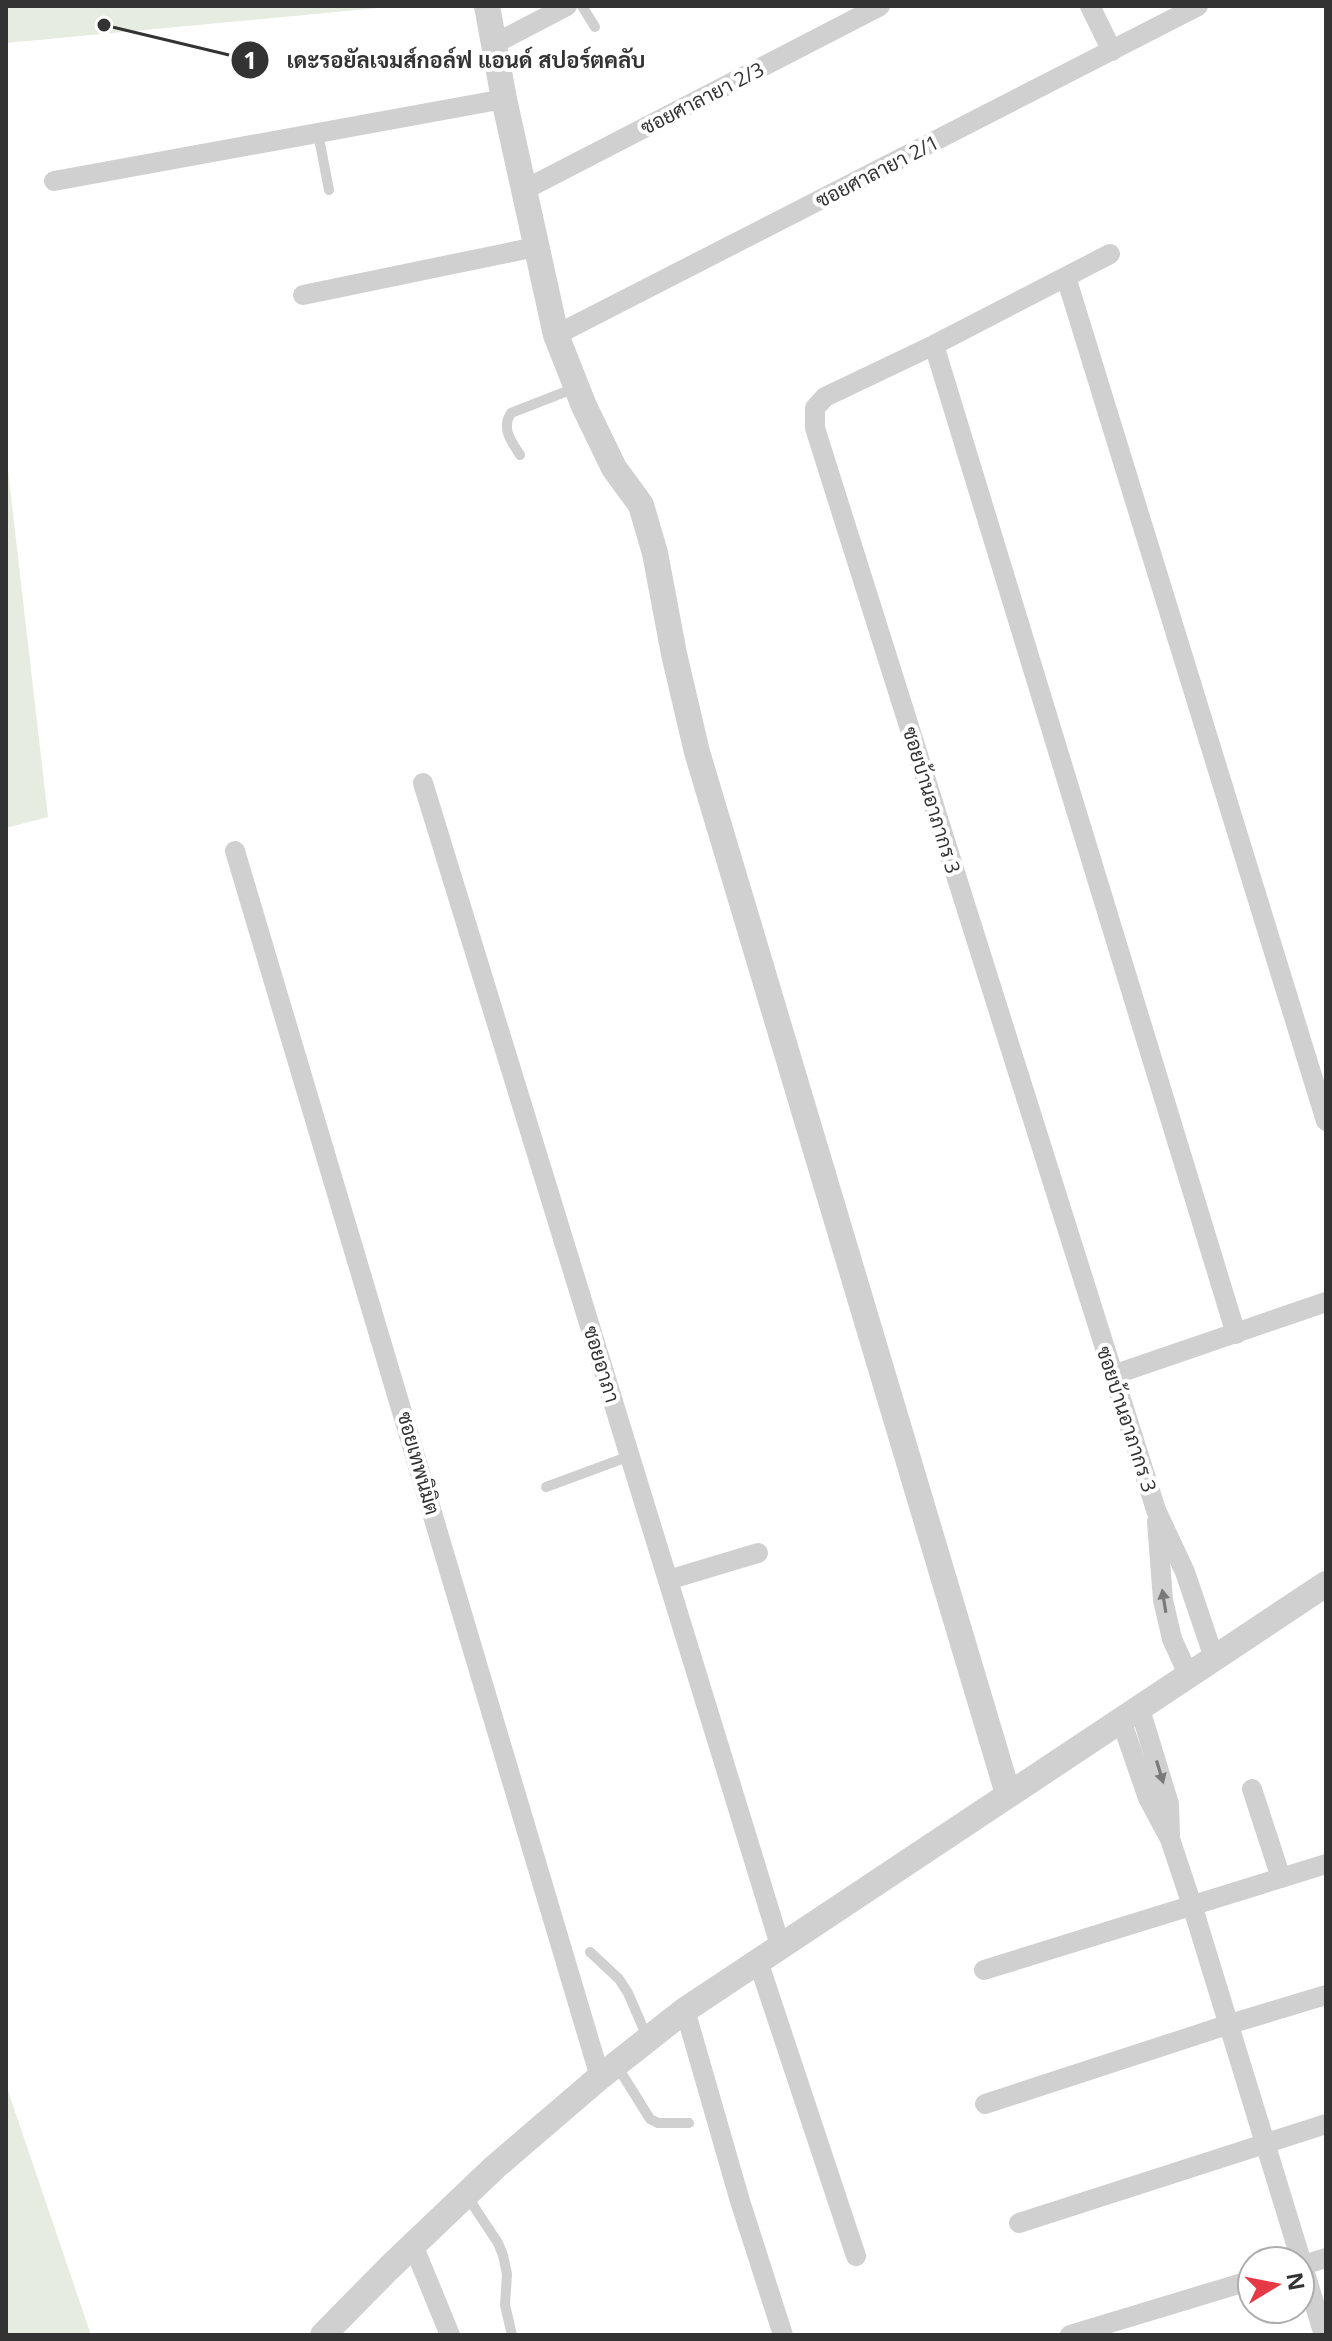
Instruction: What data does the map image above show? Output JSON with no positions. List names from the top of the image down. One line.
{"streets":{"street":["ซอยศาลายา 2/3","ซอยศาลายา 2/1","ซอยบ้านอาภากร 3","ซอยอาภา","ซอยเทพนิมิต"]},"places":["เดะรอยัลเจมส์กอล์ฟ แอนด์ สปอร์ตคลับ"],"north":"right"}
